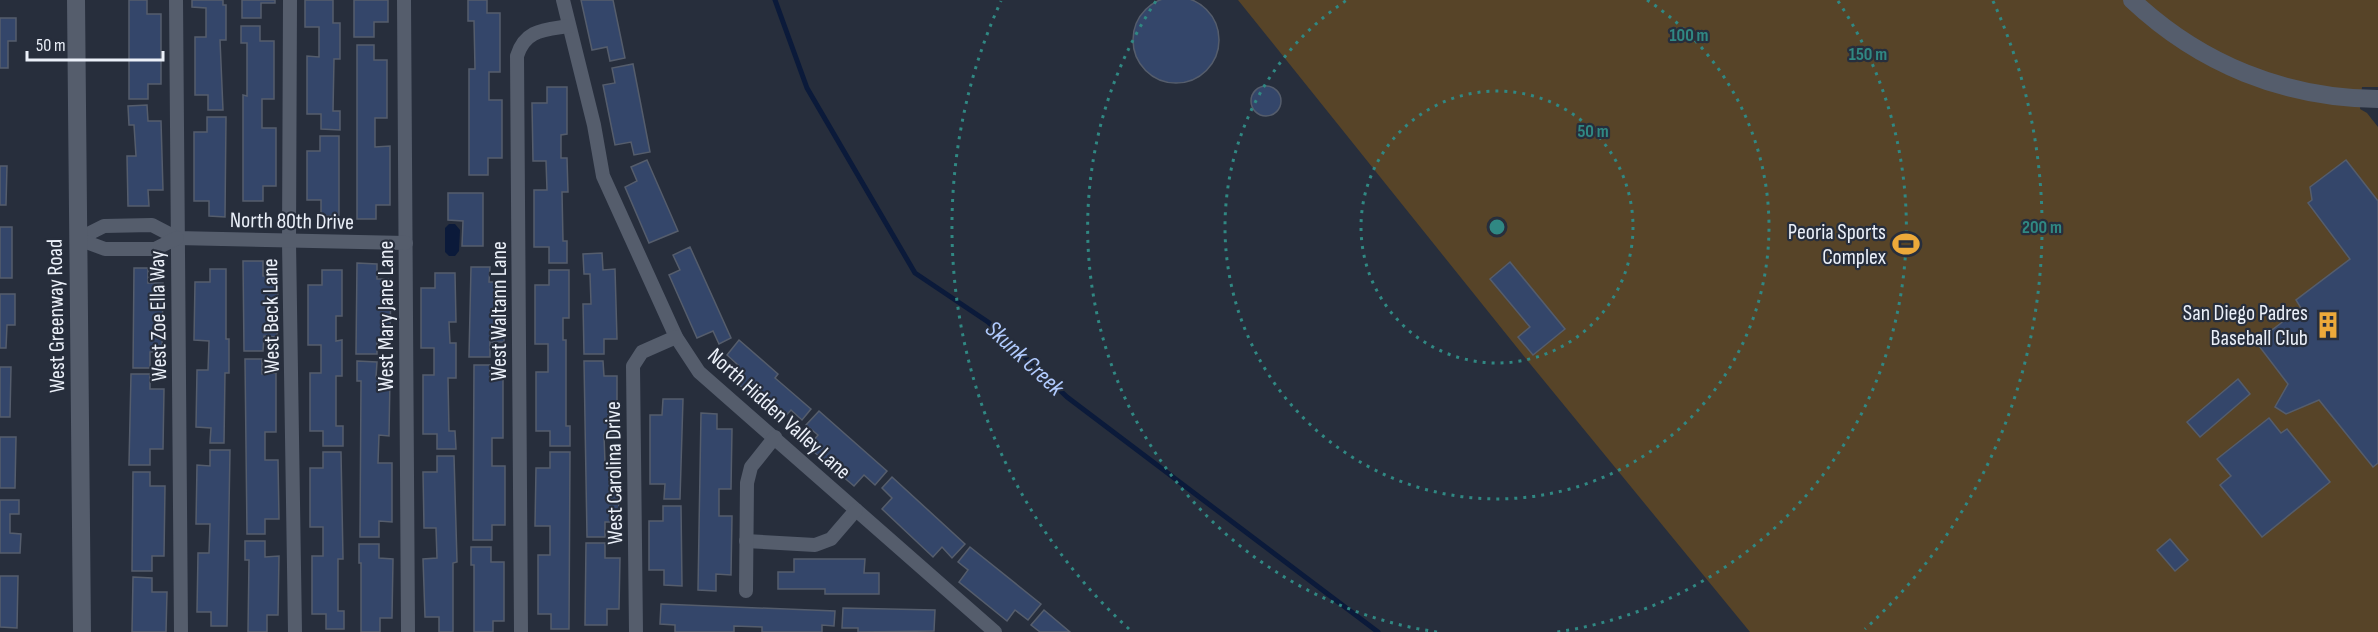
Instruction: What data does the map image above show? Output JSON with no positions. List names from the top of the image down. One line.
{"streets":{"street":["North 80th Drive","West Waltann Lane","West Greenway Road","West Zoe Ella Way","West Beck Lane","West Mary Jane Lane","North Hidden Valley Lane","West Carolina Drive"]},"crossings":[["North 80th Drive","West Greenway Road"],["North 80th Drive","West Zoe Ella Way"],["North 80th Drive","West Beck Lane"],["North 80th Drive","West Mary Jane Lane"],["West Waltann Lane","North Hidden Valley Lane"],["North Hidden Valley Lane","West Carolina Drive"]],"water":["Skunk Creek"],"places":{"sports":["Peoria Sports Complex"],"building":["San Diego Padres Baseball Club"]},"scale_bar":"50 m","rings":["100 m","150 m","50 m","200 m"]}
